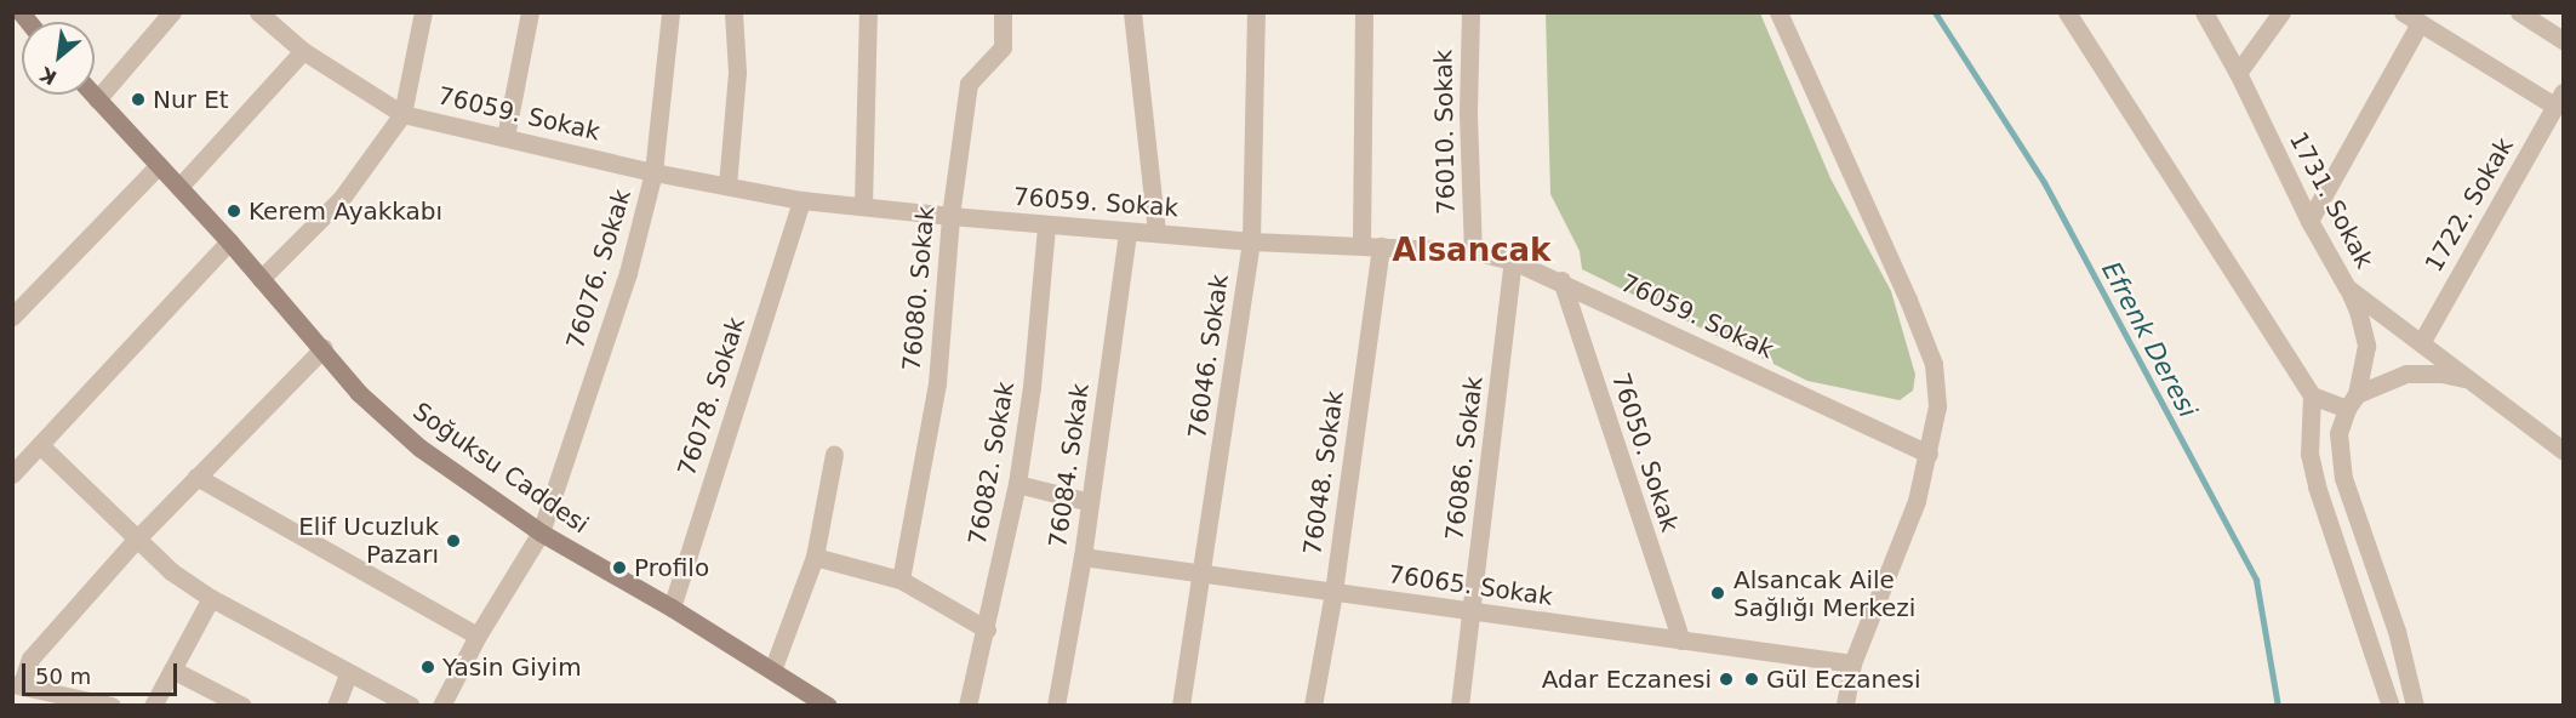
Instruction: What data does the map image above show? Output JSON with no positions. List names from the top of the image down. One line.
{"streets":{"street":["76059. Sokak","76010. Sokak","1731. Sokak","1722. Sokak","76076. Sokak","76080. Sokak","76046. Sokak","76078. Sokak","76050. Sokak","76086. Sokak","76082. Sokak","76084. Sokak","Soğuksu Caddesi","76048. Sokak","76065. Sokak"]},"crossings":[["76059. Sokak","76010. Sokak"],["76059. Sokak","76076. Sokak"],["76059. Sokak","76080. Sokak"],["76059. Sokak","76046. Sokak"],["76059. Sokak","76078. Sokak"],["76059. Sokak","76050. Sokak"],["76059. Sokak","76086. Sokak"],["76059. Sokak","76082. Sokak"],["76059. Sokak","76084. Sokak"],["76059. Sokak","76048. Sokak"],["1731. Sokak","1722. Sokak"],["76076. Sokak","Soğuksu Caddesi"],["76046. Sokak","76065. Sokak"],["76078. Sokak","Soğuksu Caddesi"],["76050. Sokak","76065. Sokak"],["76086. Sokak","76065. Sokak"],["76084. Sokak","76065. Sokak"],["76048. Sokak","76065. Sokak"]],"districts":["Alsancak"],"water":["Efrenk Deresi"],"places":["Nur Et","Kerem Ayakkabı","Elif Ucuzluk Pazarı","Profilo","Alsancak Aile Sağlığı Merkezi","Yasin Giyim","Adar Eczanesi","Gül Eczanesi"],"scale_bar":"50 m","north":"bottom left"}
